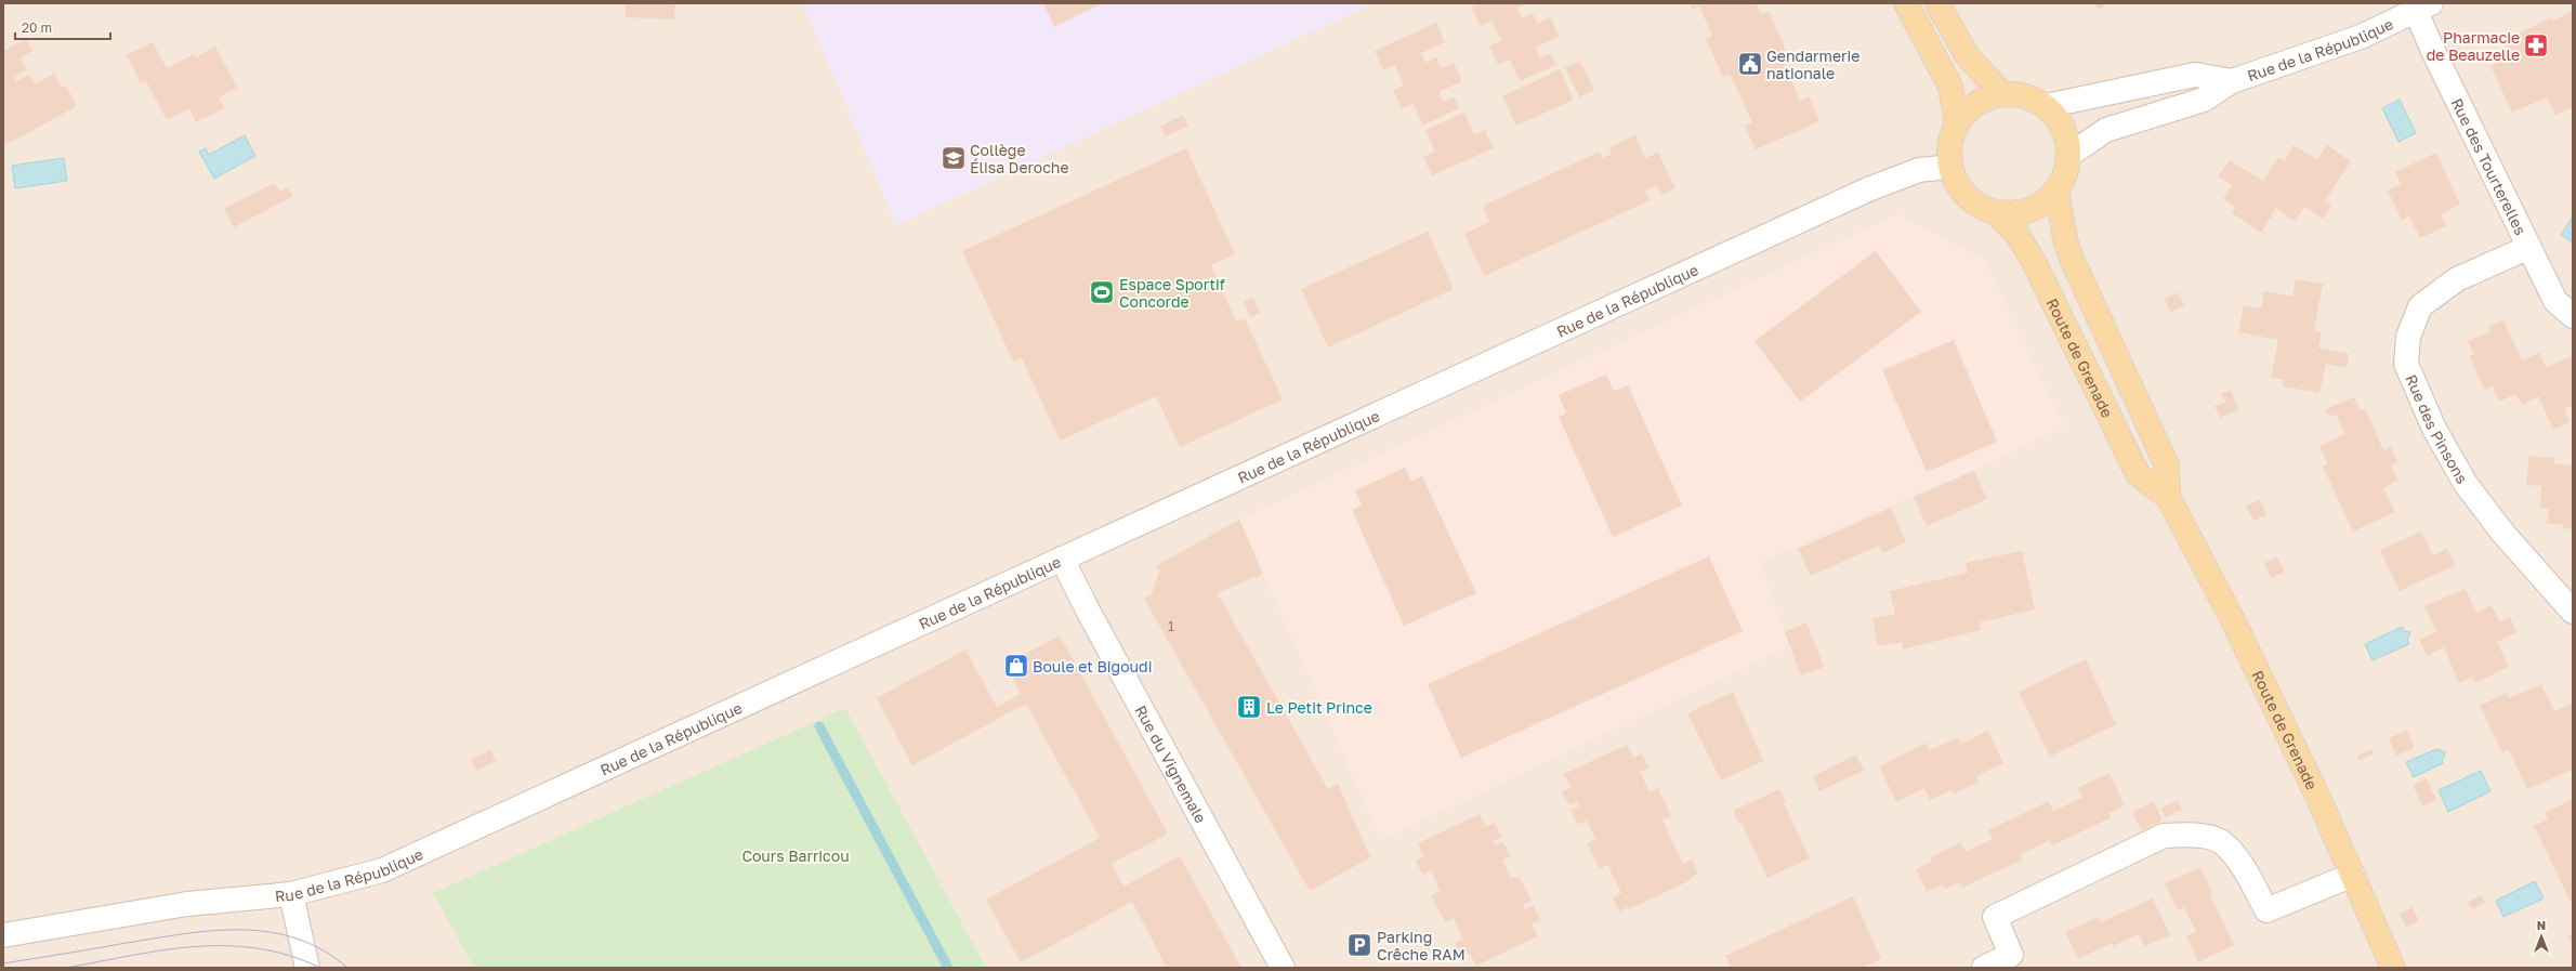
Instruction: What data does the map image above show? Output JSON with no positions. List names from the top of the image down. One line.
{"streets":{"main road":["Route de Grenade"],"street":["Rue de la République","Rue des Tourterelles","Rue des Pinsons","Rue du Vignemale"]},"crossings":[["Rue de la République","Rue des Tourterelles"],["Rue de la République","Route de Grenade"],["Rue de la République","Rue du Vignemale"],["Rue des Tourterelles","Rue des Pinsons"]],"parks":["Cours Barricou"],"places":{"pharmacy":["Pharmacie de Beauzelle"],"public building":["Gendarmerie nationale"],"school or university":["Collège Élisa Deroche"],"sports":["Espace Sportif Concorde"],"shop":["Boule et Bigoudi"],"building":["Le Petit Prince"],"parking":["Parking Crêche RAM"]},"house_numbers":["1"],"scale_bar":"20 m","north":"top"}
